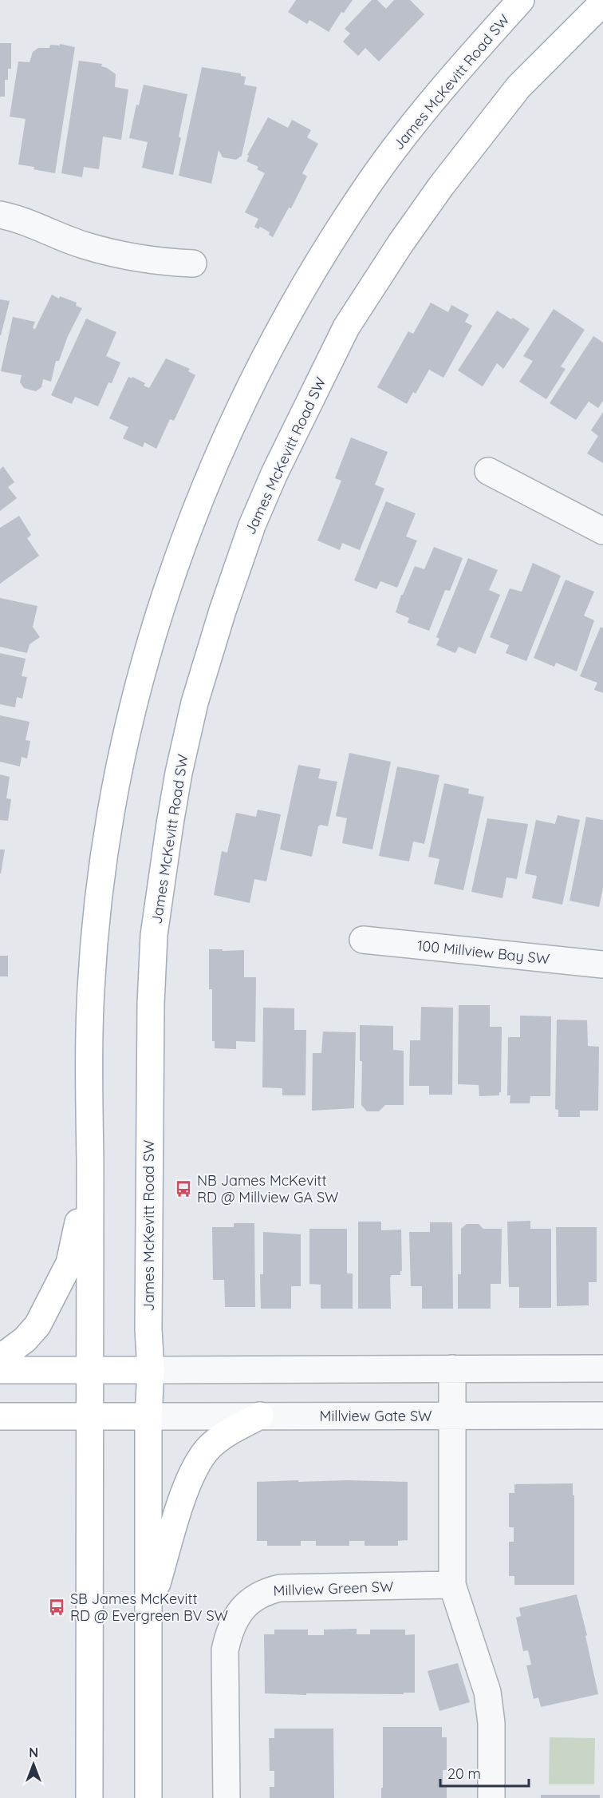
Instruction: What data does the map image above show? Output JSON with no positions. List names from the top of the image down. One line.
{"streets":{"main road":["James McKevitt Road SW"],"street":["100 Millview Bay SW","Millview Gate SW","Millview Green SW"]},"crossings":[["James McKevitt Road SW","Millview Gate SW"]],"places":{"bus stop":["NB James McKevitt RD @ Millview GA SW","SB James McKevitt RD @ Evergreen BV SW"]},"scale_bar":"20 m","north":"top"}
